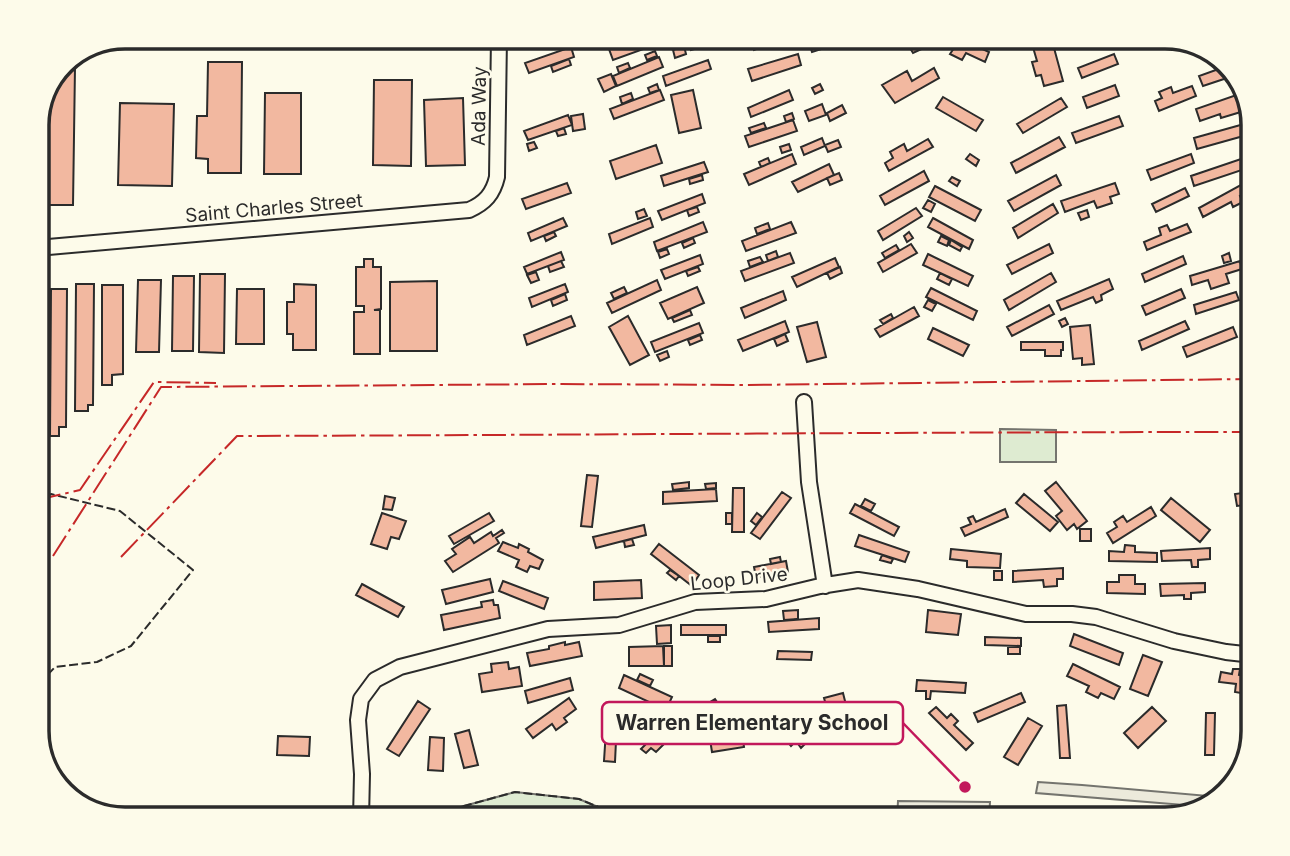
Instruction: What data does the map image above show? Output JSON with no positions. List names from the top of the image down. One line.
{"streets":{"street":["Ada Way","Saint Charles Street","Loop Drive"]},"crossings":[["Ada Way","Saint Charles Street"]],"places":["Warren Elementary School"]}
